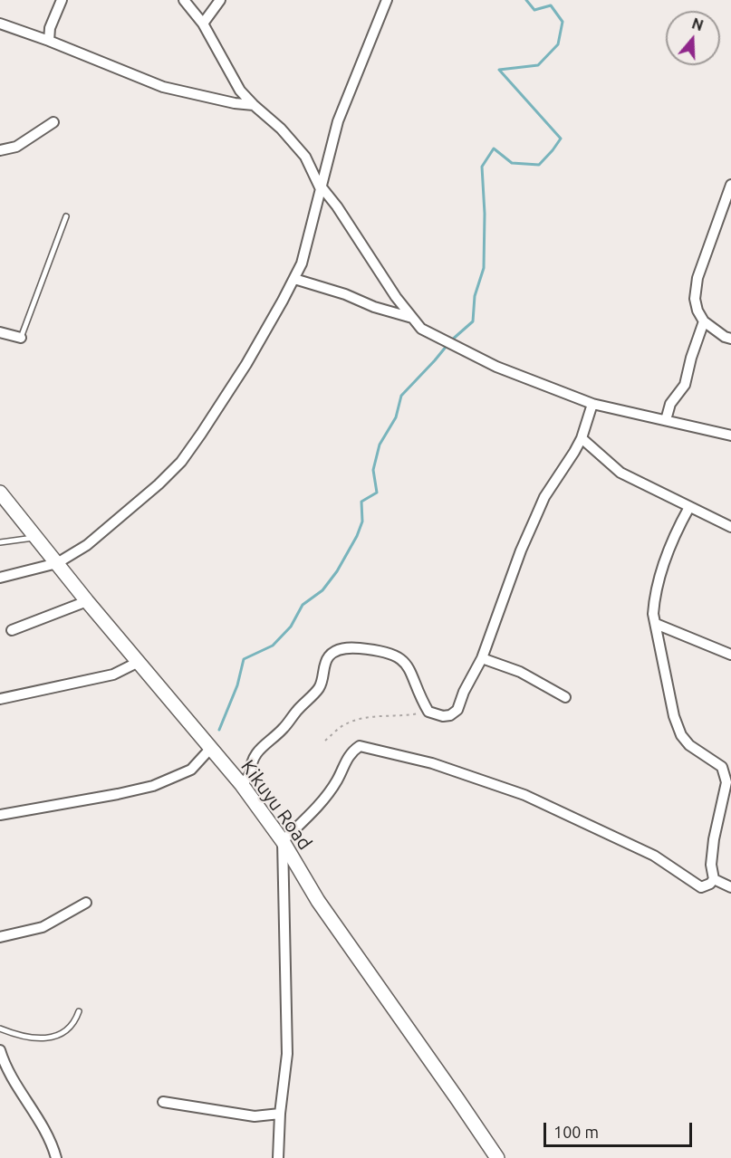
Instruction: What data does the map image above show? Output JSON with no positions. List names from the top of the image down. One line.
{"streets":{"main road":["Kikuyu Road"]},"scale_bar":"100 m","north":"top"}
